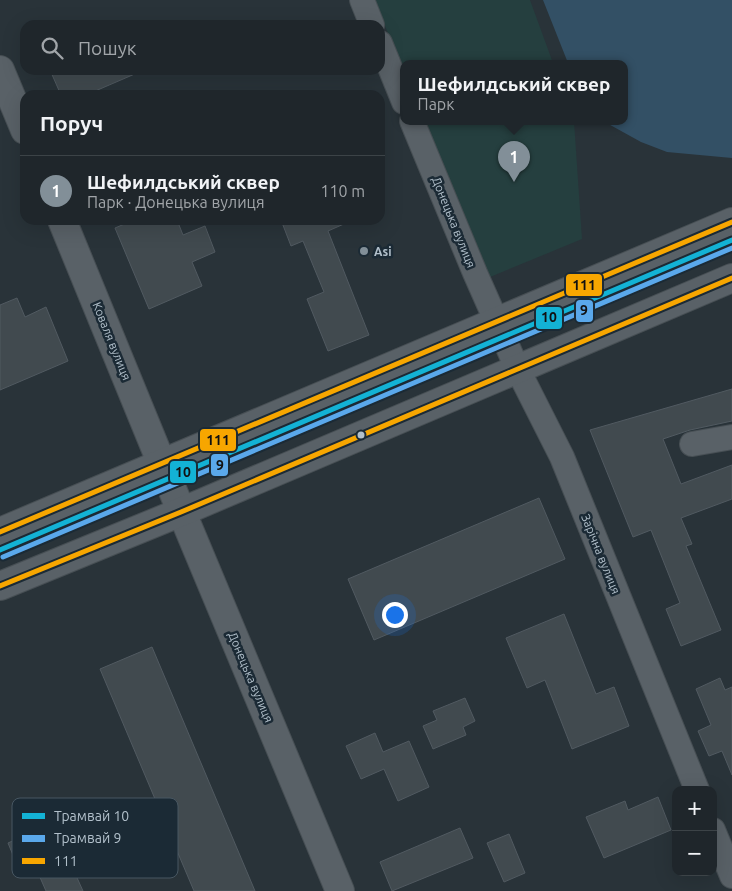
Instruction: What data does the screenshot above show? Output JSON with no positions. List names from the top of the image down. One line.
{"streets":{"street":["Донецька вулиця","Коваля вулиця","Зарічна вулиця"]},"crossings":[["Донецька вулиця","Коваля вулиця"],["Донецька вулиця","Зарічна вулиця"]],"places":["Asi"],"lines":["transit line 111","tram line 10","tram line 9"],"legend":["Трамвай 10","Трамвай 9","111"],"page":{"search":"Пошук","popup":["Шефилдський сквер","Парк"],"heading":"Поруч","pins":"1","list":[{"mark":"1","name":"Шефилдський сквер","note":"Парк · Донецька вулиця","value":"110 m"}],"map_buttons":["+","−"]}}
